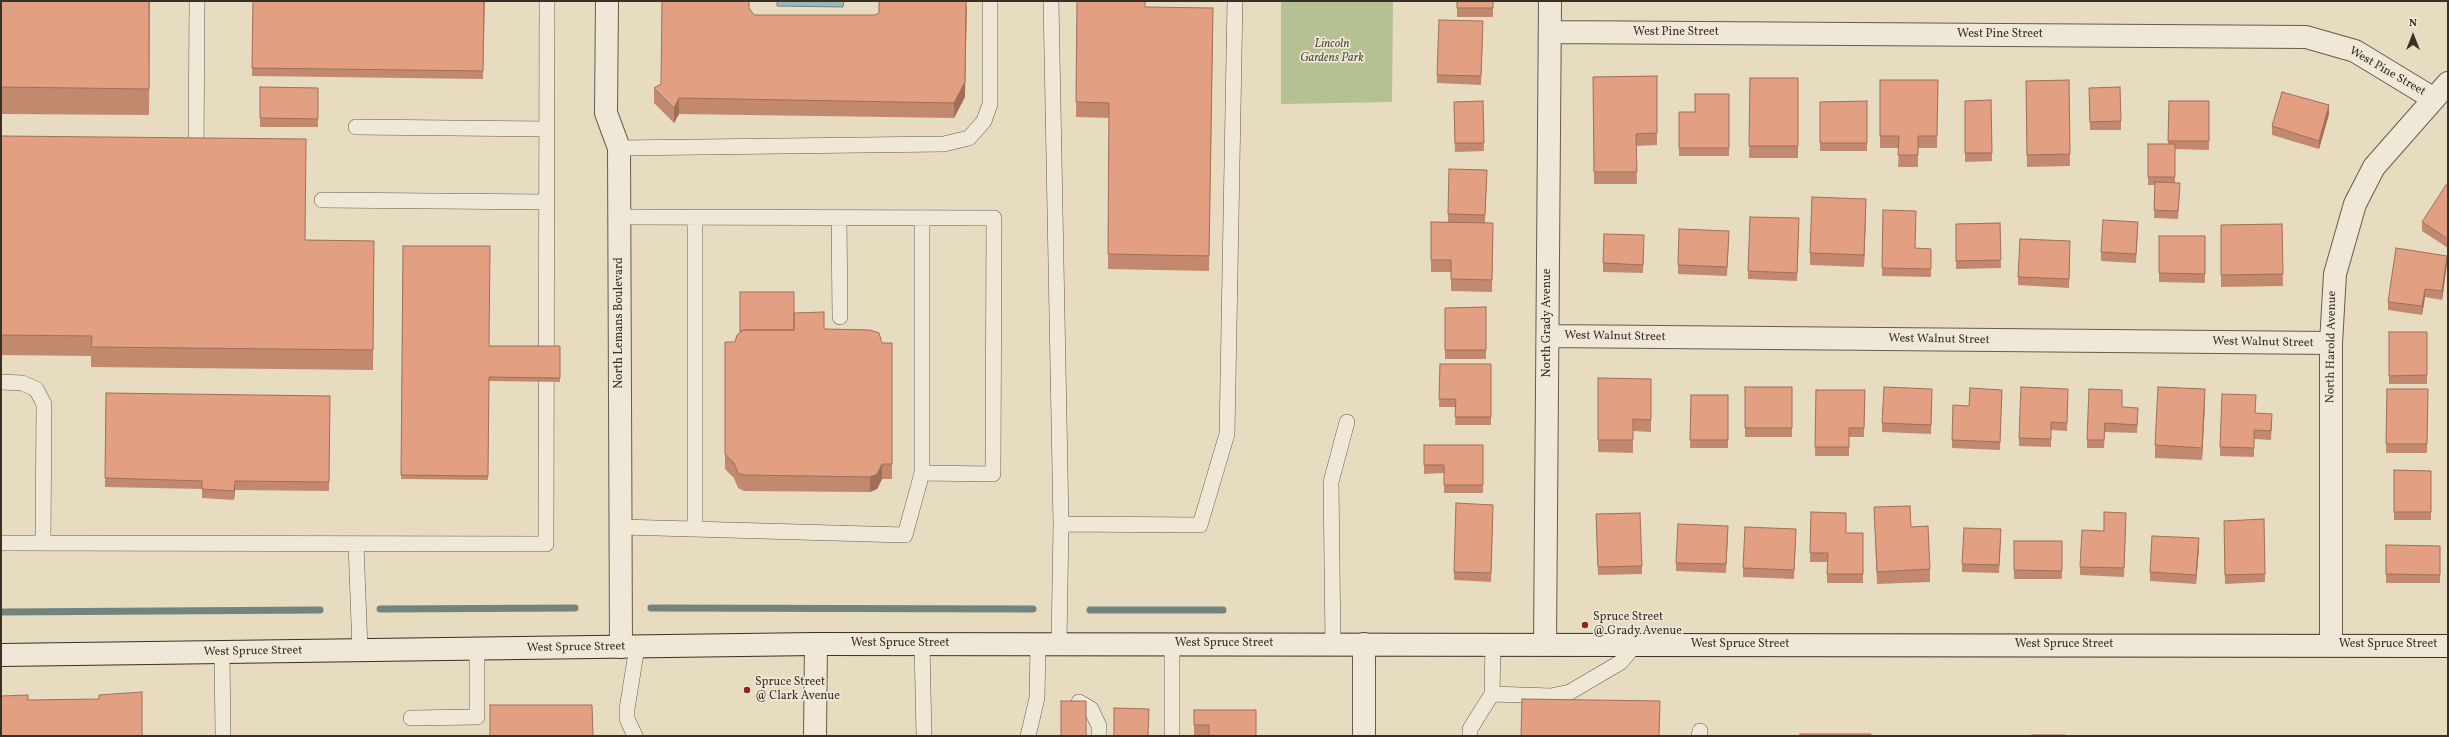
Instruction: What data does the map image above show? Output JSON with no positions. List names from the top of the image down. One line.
{"streets":{"street":["West Pine Street","North Lemans Boulevard","North Grady Avenue","West Walnut Street","North Harold Avenue","West Spruce Street"]},"crossings":[["West Pine Street","North Grady Avenue"],["West Pine Street","North Harold Avenue"],["North Lemans Boulevard","West Spruce Street"],["North Grady Avenue","West Walnut Street"],["North Grady Avenue","West Spruce Street"],["West Walnut Street","North Harold Avenue"],["North Harold Avenue","West Spruce Street"]],"parks":["Lincoln Gardens Park"],"places":["Spruce Street @ Grady Avenue","Spruce Street @ Clark Avenue"],"north":"top"}
